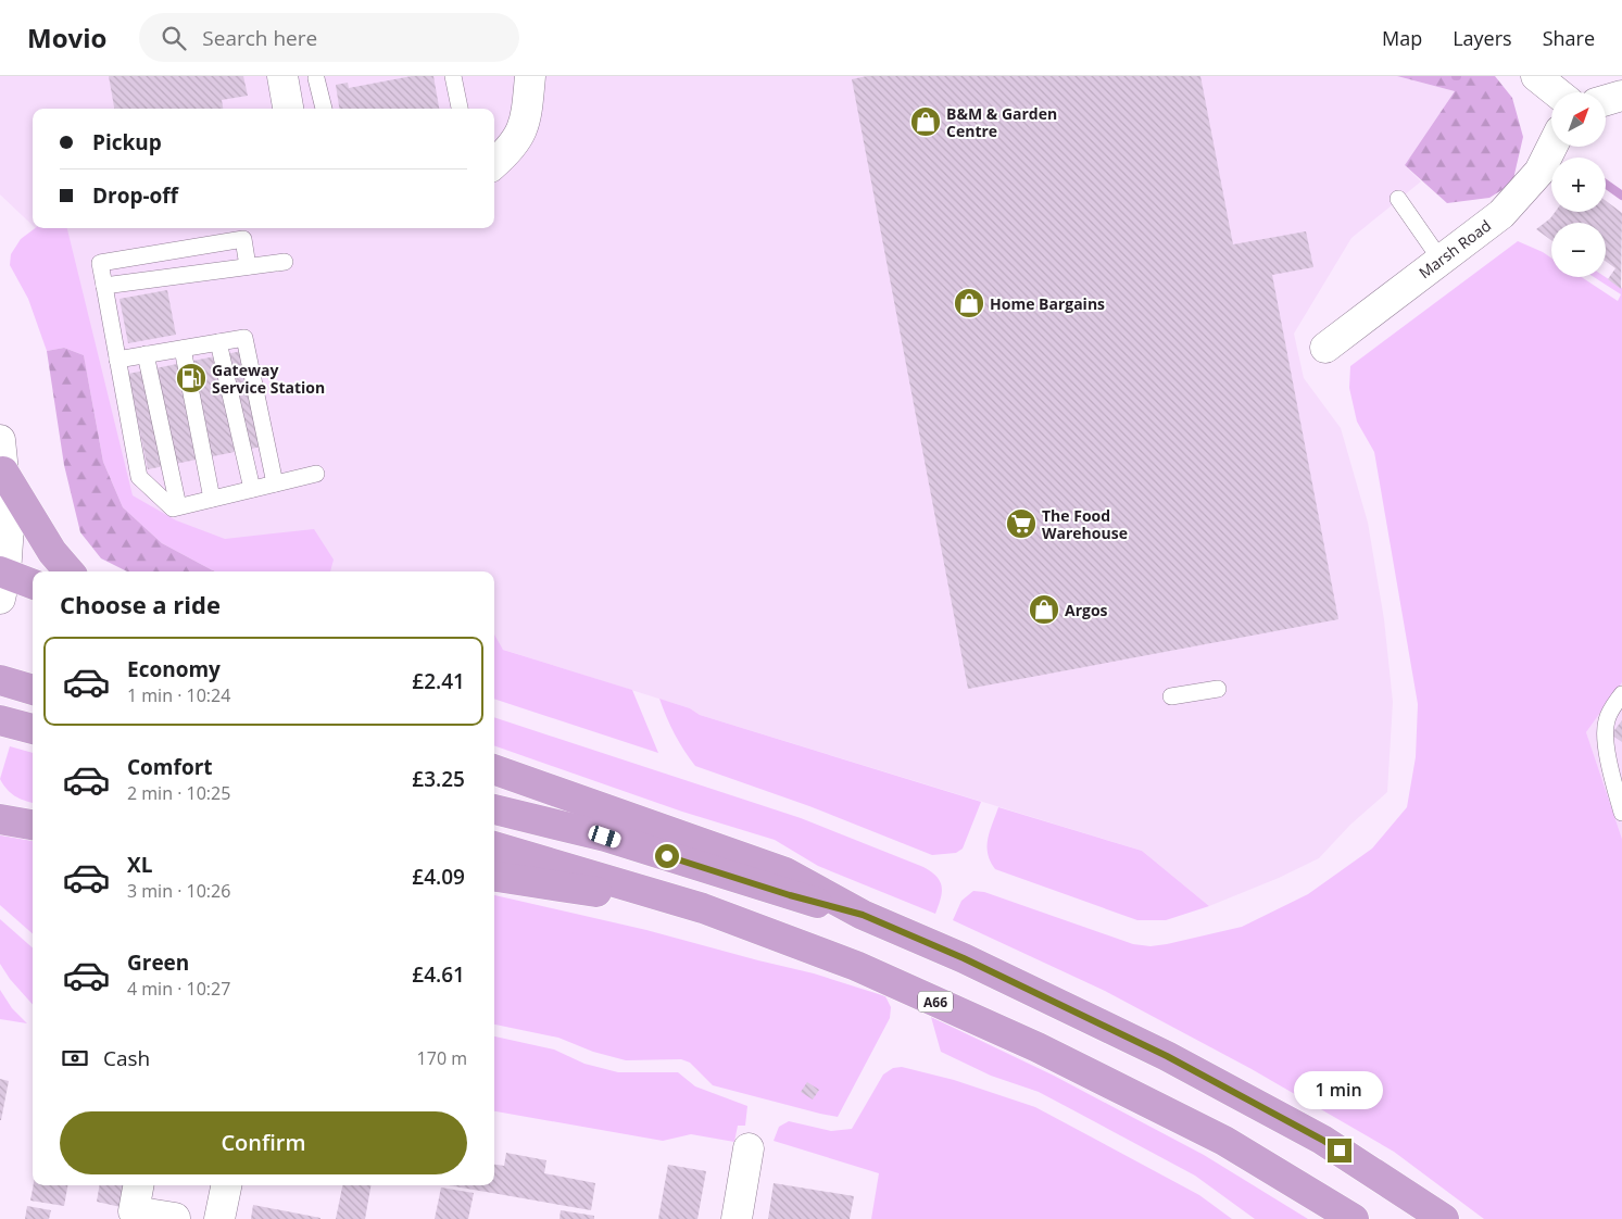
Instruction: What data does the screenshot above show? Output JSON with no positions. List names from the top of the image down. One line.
{"streets":{"highway":["A66"],"street":["Marsh Road"]},"places":{"shop":["B&M & Garden Centre","Home Bargains","Argos"],"fuel station":["Gateway Service Station"],"supermarket":["The Food Warehouse"]},"north":"top right","page":{"header":"Movio","search":"Search here","nav":["Map","Layers","Share"],"map_buttons":["+","−"],"banner":["Pickup","Drop-off"],"heading":"Choose a ride","list":[{"name":"Economy","note":"1 min · 10:24","value":"£2.41"},{"name":"Comfort","note":"2 min · 10:25","value":"£3.25"},{"name":"XL","note":"3 min · 10:26","value":"£4.09"},{"name":"Green","note":"4 min · 10:27","value":"£4.61"}],"pay":["Cash","170 m"],"bubble":"1 min","buttons":"Confirm"}}
